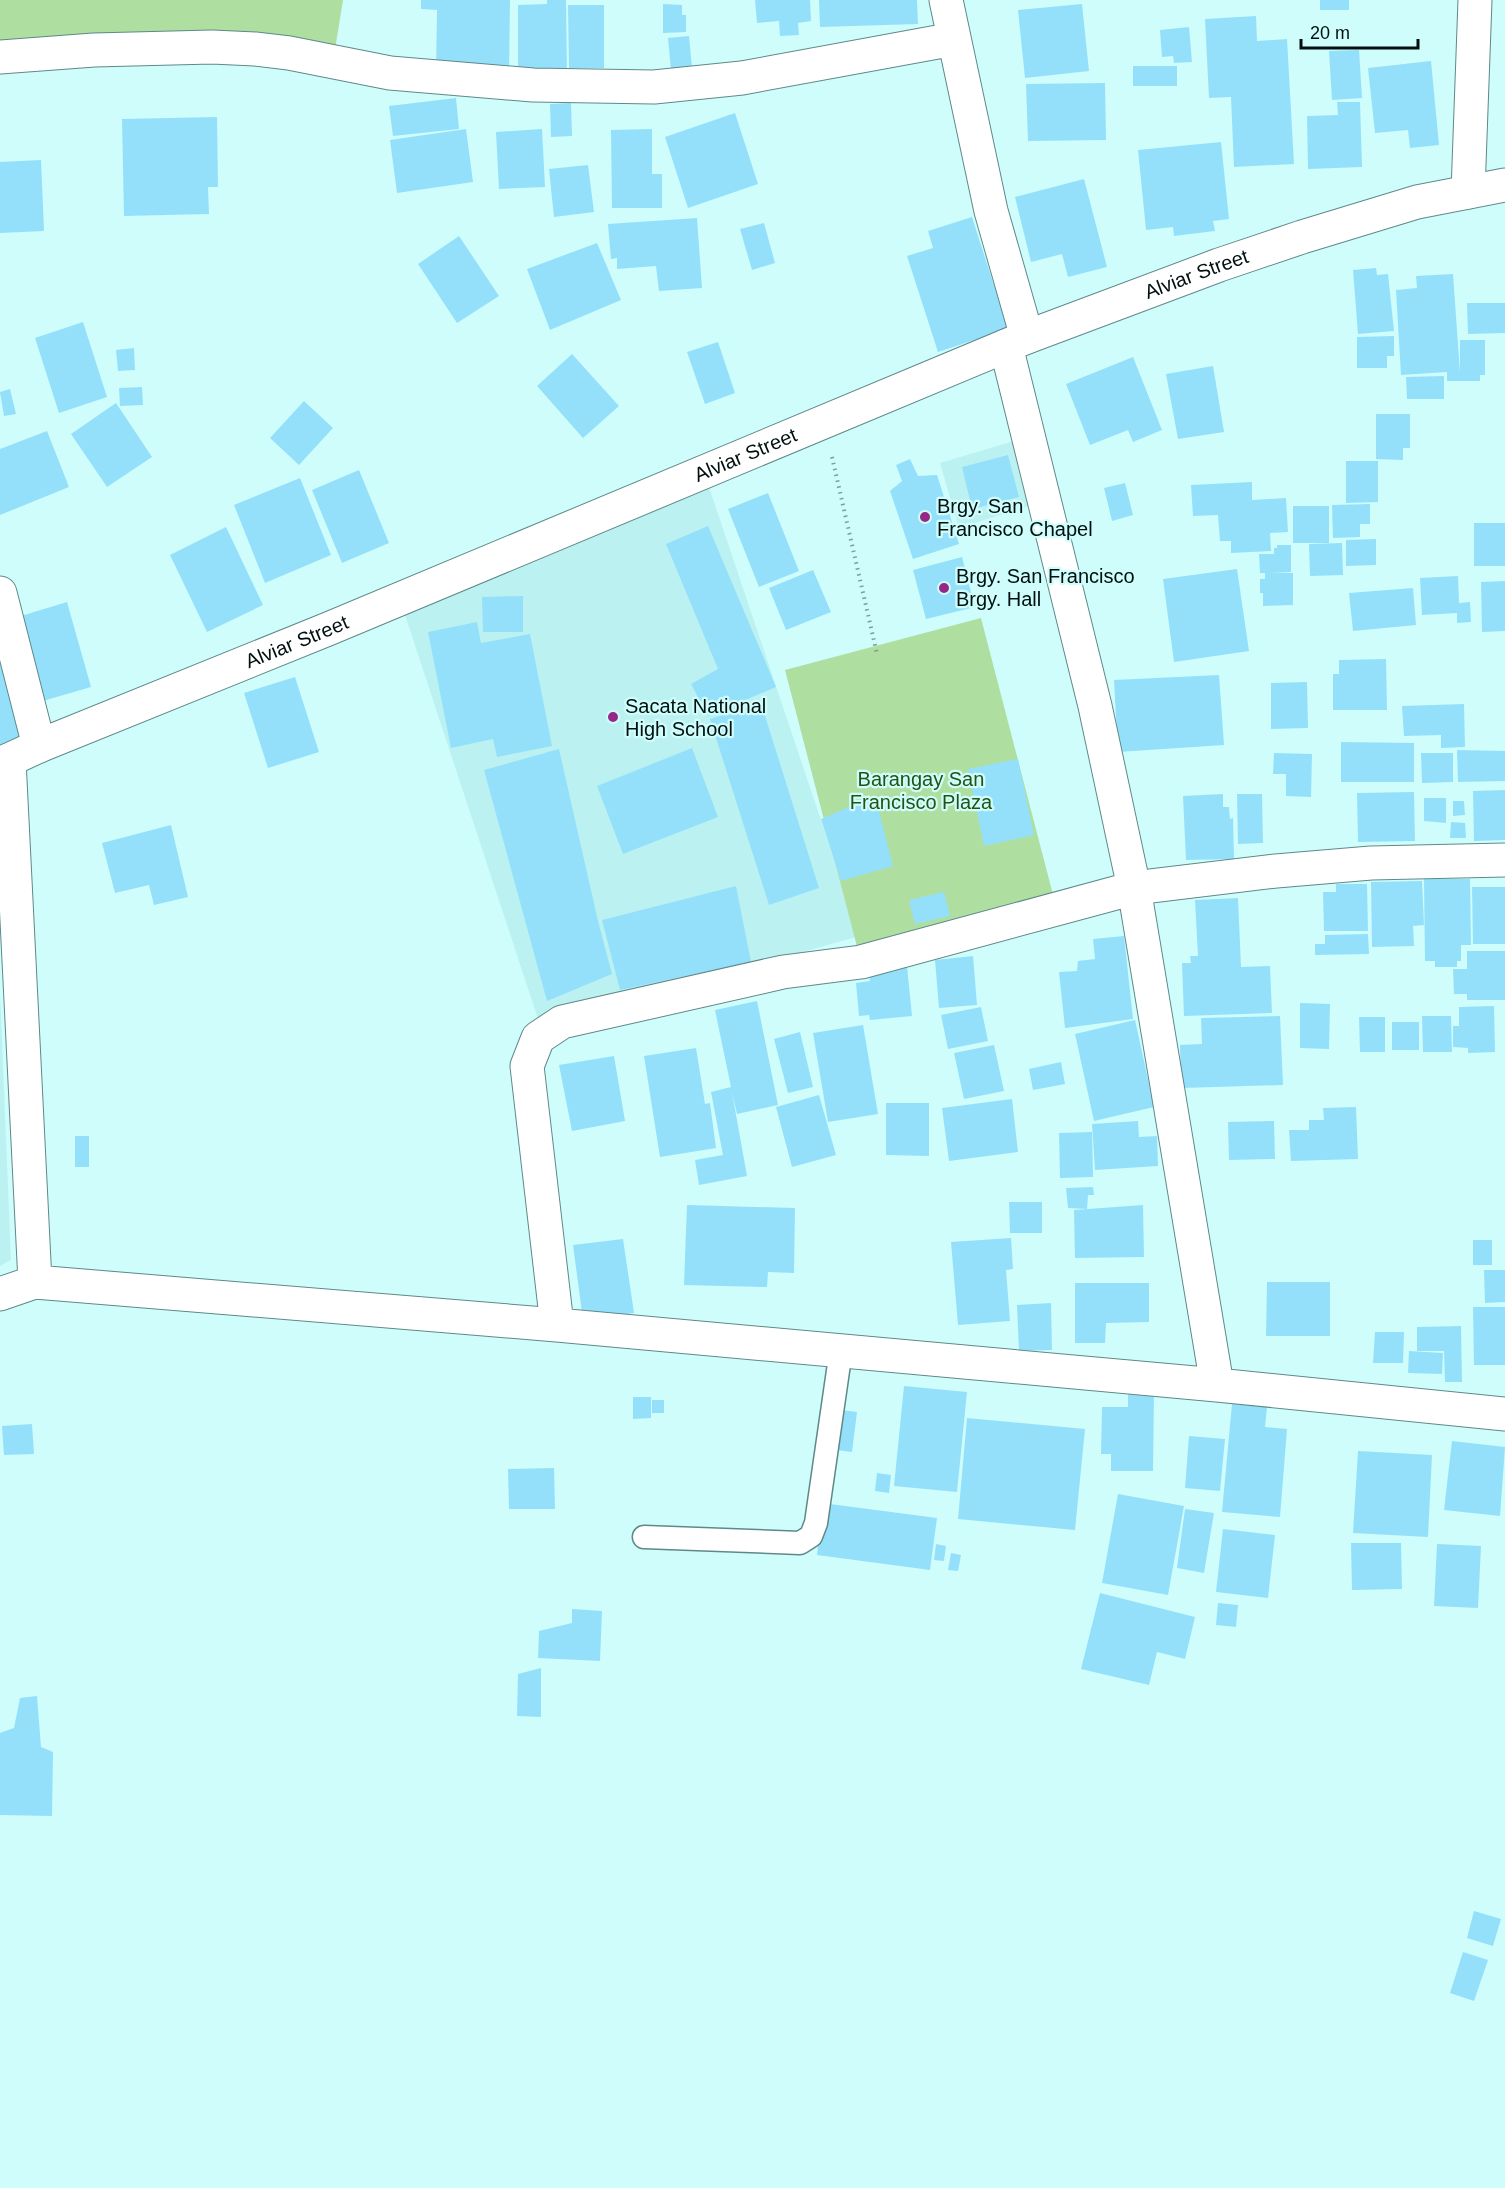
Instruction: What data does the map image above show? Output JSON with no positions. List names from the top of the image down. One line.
{"streets":{"street":["Alviar Street"]},"parks":["Barangay San Francisco Plaza"],"places":["Brgy. San Francisco Chapel","Brgy. San Francisco Brgy. Hall","Sacata National High School"],"scale_bar":"20 m"}
